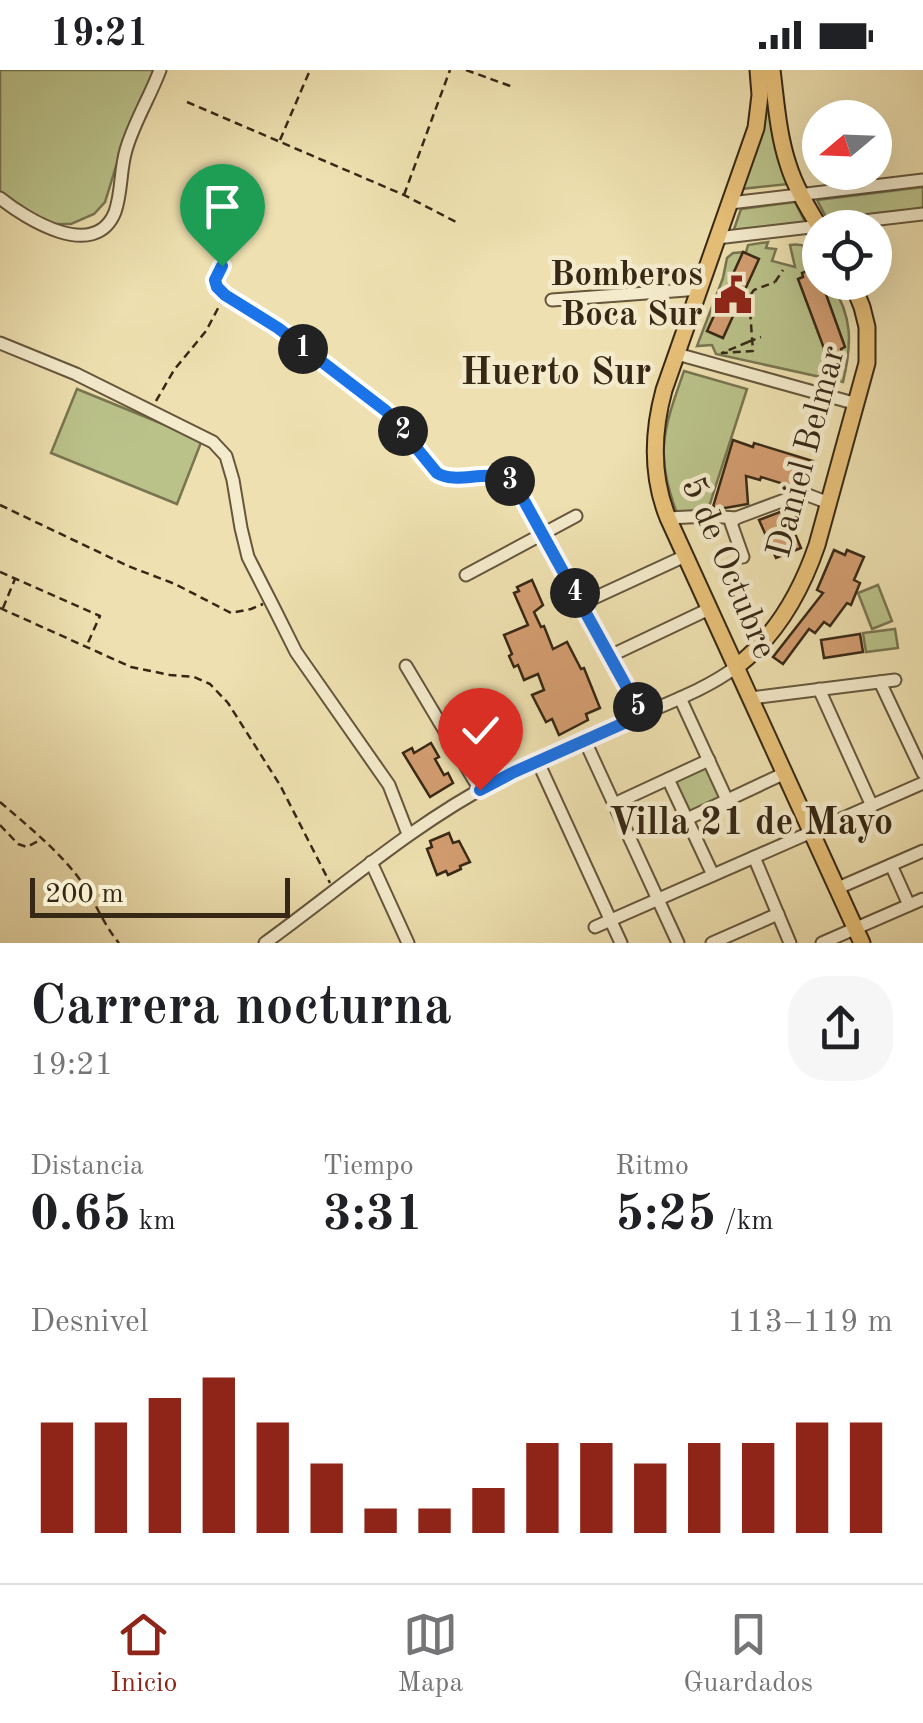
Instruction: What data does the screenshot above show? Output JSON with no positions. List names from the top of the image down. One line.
{"streets":{"main road":["Daniel Belmar","5 de Octubre"]},"crossings":[["Daniel Belmar","5 de Octubre"]],"districts":["Huerto Sur","Villa 21 de Mayo"],"places":{"public building":["Bomberos Boca Sur"]},"scale_bar":"200 m","north":"left","page":{"status":"19:21","pins":["1","2","3","4","5"],"scale":"200 m","heading":["Carrera nocturna","19:21"],"stats":[["Distancia","0.65 km"],["Tiempo","3:31"],["Ritmo","5:25 /km"]],"chart":["Desnivel","113–119 m"],"tabs":["Inicio","Mapa","Guardados"]}}
